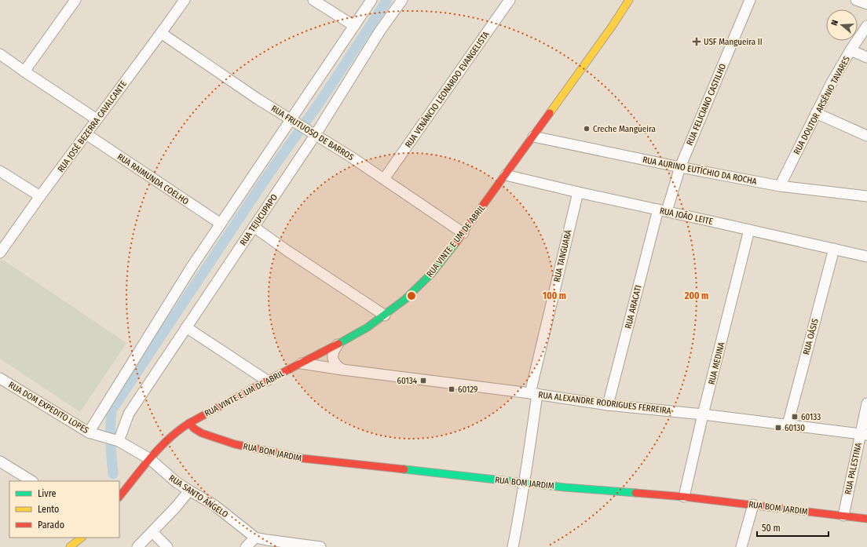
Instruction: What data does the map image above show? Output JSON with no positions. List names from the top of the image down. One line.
{"streets":{"main road":["RUA VINTE E UM DE ABRIL","RUA BOM JARDIM"],"street":["RUA VENÂNCIO LEONARDO EVANGELISTA","RUA FELICIANO CASTILHO","RUA DOUTOR ARSÊNIO TAVARES","RUA JOSÉ BEZERRA CAVALCANTE","RUA FRUTUOSO DE BARROS","RUA AURINO EUTÍCHIO DA ROCHA","RUA RAIMUNDA COELHO","RUA JOÃO LEITE","RUA TEJUCUPAPO","RUA TANGUARÁ","RUA ARACATI","RUA OÁSIS","RUA MEDINA","RUA ALEXANDRE RODRIGUES FERREIRA","RUA DOM EXPEDITO LOPES","RUA PALESTINA","RUA SANTO ÂNGELO"]},"crossings":[["RUA VENÂNCIO LEONARDO EVANGELISTA","RUA FRUTUOSO DE BARROS"],["RUA FELICIANO CASTILHO","RUA AURINO EUTÍCHIO DA ROCHA"],["RUA FELICIANO CASTILHO","RUA JOÃO LEITE"],["RUA FELICIANO CASTILHO","RUA ARACATI"],["RUA DOUTOR ARSÊNIO TAVARES","RUA AURINO EUTÍCHIO DA ROCHA"],["RUA JOSÉ BEZERRA CAVALCANTE","RUA FRUTUOSO DE BARROS"],["RUA JOSÉ BEZERRA CAVALCANTE","RUA RAIMUNDA COELHO"],["RUA FRUTUOSO DE BARROS","RUA TEJUCUPAPO"],["RUA FRUTUOSO DE BARROS","RUA VINTE E UM DE ABRIL"],["RUA AURINO EUTÍCHIO DA ROCHA","RUA VINTE E UM DE ABRIL"],["RUA JOÃO LEITE","RUA VINTE E UM DE ABRIL"],["RUA JOÃO LEITE","RUA TANGUARÁ"],["RUA JOÃO LEITE","RUA ARACATI"],["RUA JOÃO LEITE","RUA OÁSIS"],["RUA JOÃO LEITE","RUA MEDINA"],["RUA TEJUCUPAPO","RUA DOM EXPEDITO LOPES"],["RUA VINTE E UM DE ABRIL","RUA ALEXANDRE RODRIGUES FERREIRA"],["RUA VINTE E UM DE ABRIL","RUA DOM EXPEDITO LOPES"],["RUA VINTE E UM DE ABRIL","RUA BOM JARDIM"],["RUA VINTE E UM DE ABRIL","RUA SANTO ÂNGELO"],["RUA TANGUARÁ","RUA ALEXANDRE RODRIGUES FERREIRA"],["RUA TANGUARÁ","RUA BOM JARDIM"],["RUA ARACATI","RUA ALEXANDRE RODRIGUES FERREIRA"],["RUA OÁSIS","RUA ALEXANDRE RODRIGUES FERREIRA"],["RUA MEDINA","RUA ALEXANDRE RODRIGUES FERREIRA"],["RUA MEDINA","RUA BOM JARDIM"],["RUA ALEXANDRE RODRIGUES FERREIRA","RUA PALESTINA"],["RUA DOM EXPEDITO LOPES","RUA SANTO ÂNGELO"],["RUA BOM JARDIM","RUA PALESTINA"]],"places":{"health":["USF Mangueira II"],"other":["Creche Mangueira"],"transit":["60134","60129","60133","60130"]},"legend":["Livre","Lento","Parado"],"scale_bar":"50 m","north":"left","rings":["100 m","200 m"]}
